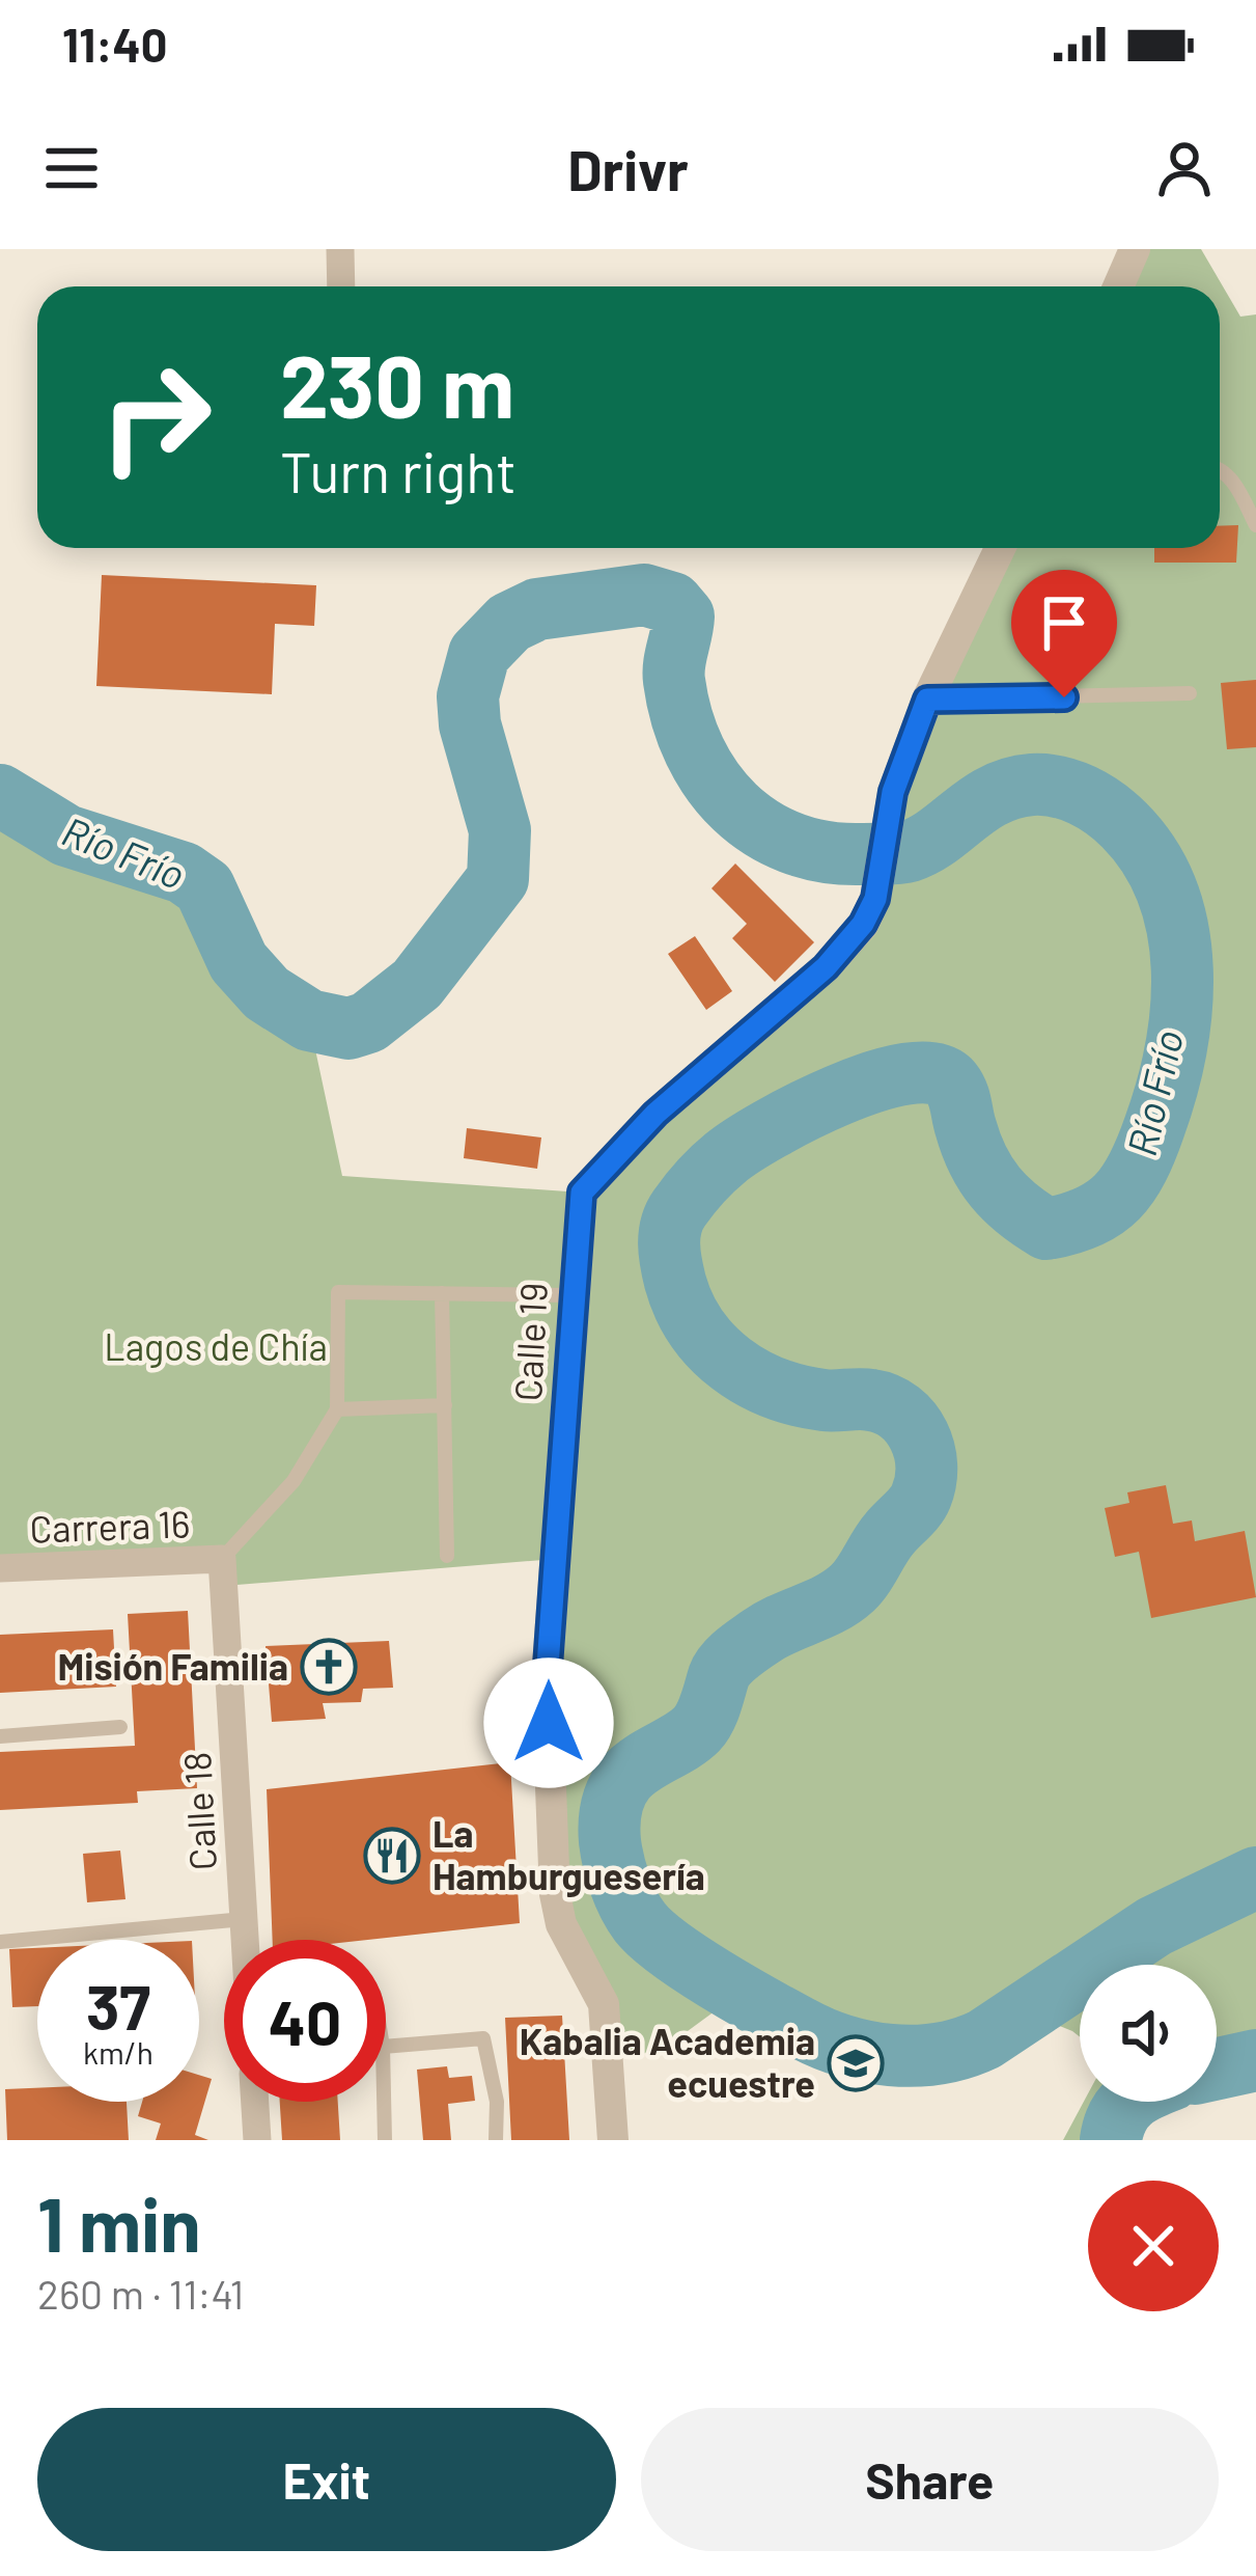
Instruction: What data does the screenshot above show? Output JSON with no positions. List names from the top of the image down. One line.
{"streets":{"street":["Calle 19","Carrera 16","Calle 18"]},"crossings":[["Carrera 16","Calle 18"]],"water":["Río Frío"],"parks":["Lagos de Chía"],"places":{"church":["Misión Familia"],"restaurant":["La Hamburguesería"],"school or university":["Kabalia Academia ecuestre"]},"page":{"status":"11:40","header":"Drivr","turn":["230 m","Turn right"],"speed":"37 km/h","limit":"40","heading":["1 min","260 m · 11:41"],"buttons":["Exit","Share"]}}
